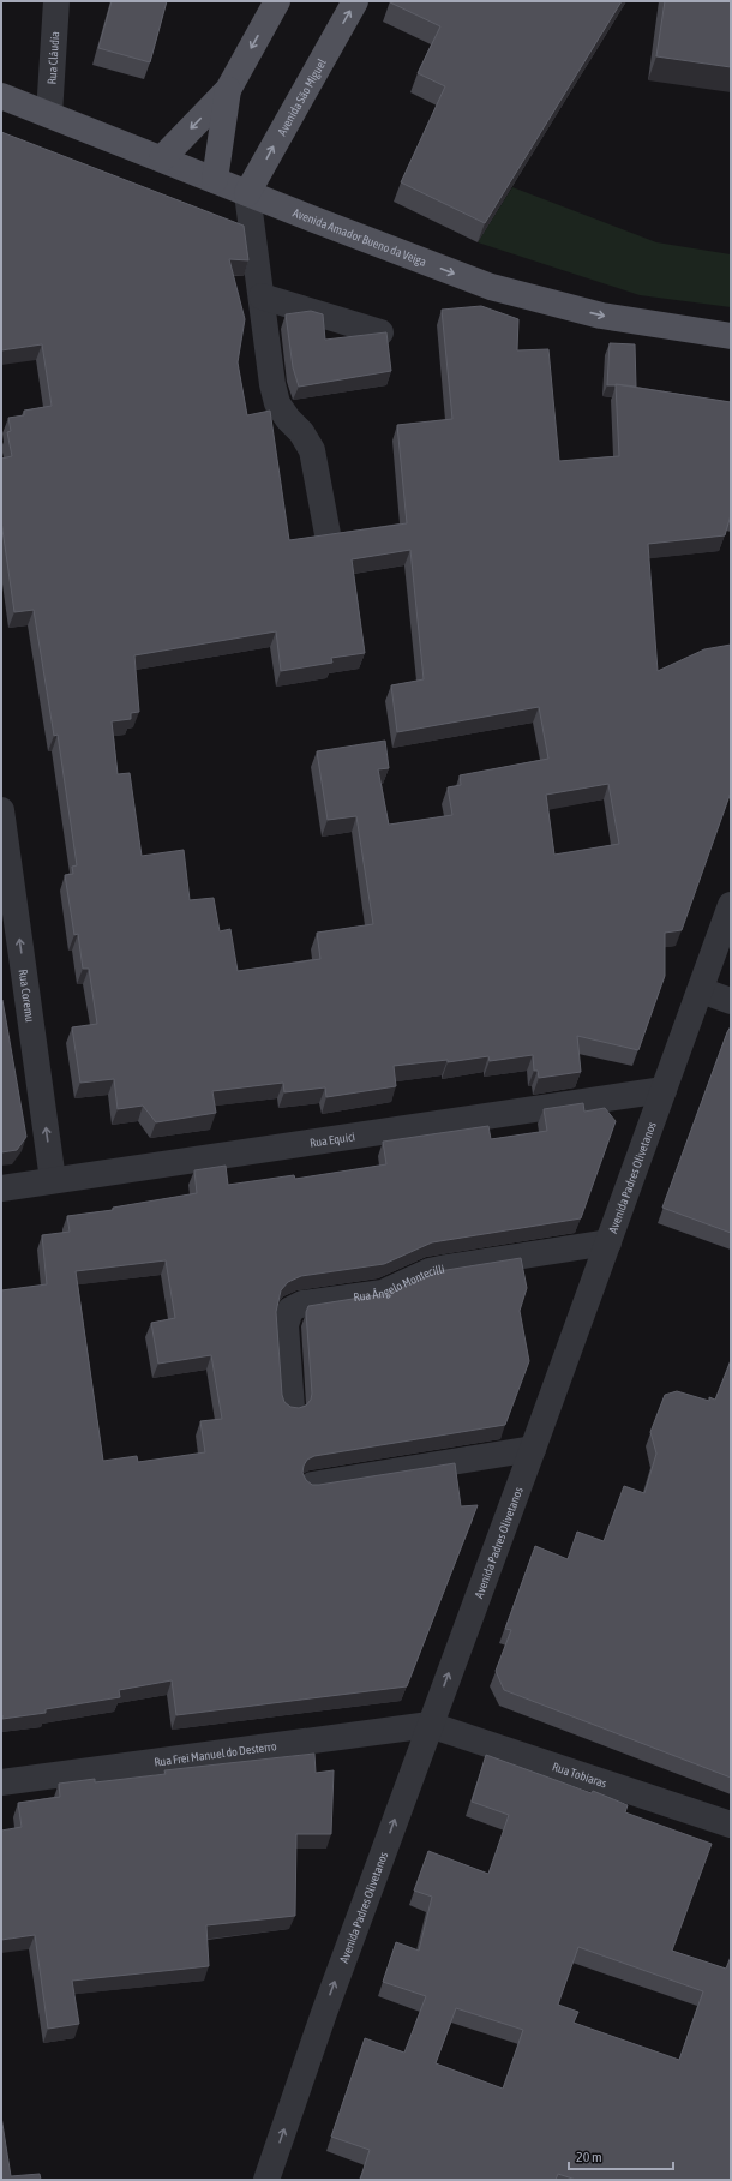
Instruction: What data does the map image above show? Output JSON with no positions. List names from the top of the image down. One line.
{"streets":{"main road":["Avenida São Miguel","Avenida Amador Bueno da Veiga"],"street":["Rua Cláudia","Rua Coremu","Rua Equici","Avenida Padres Olivetanos","Rua Ângelo Montecilli","Rua Frei Manuel do Desterro","Rua Tobiaras"]},"crossings":[["Rua Cláudia","Avenida Amador Bueno da Veiga"],["Avenida São Miguel","Avenida Amador Bueno da Veiga"],["Rua Coremu","Rua Equici"],["Rua Equici","Avenida Padres Olivetanos"],["Avenida Padres Olivetanos","Rua Ângelo Montecilli"],["Avenida Padres Olivetanos","Rua Frei Manuel do Desterro"],["Avenida Padres Olivetanos","Rua Tobiaras"],["Rua Frei Manuel do Desterro","Rua Tobiaras"]],"one_way":["Avenida Amador Bueno da Veiga","Rua Coremu","Avenida Padres Olivetanos"],"scale_bar":"20 m"}
